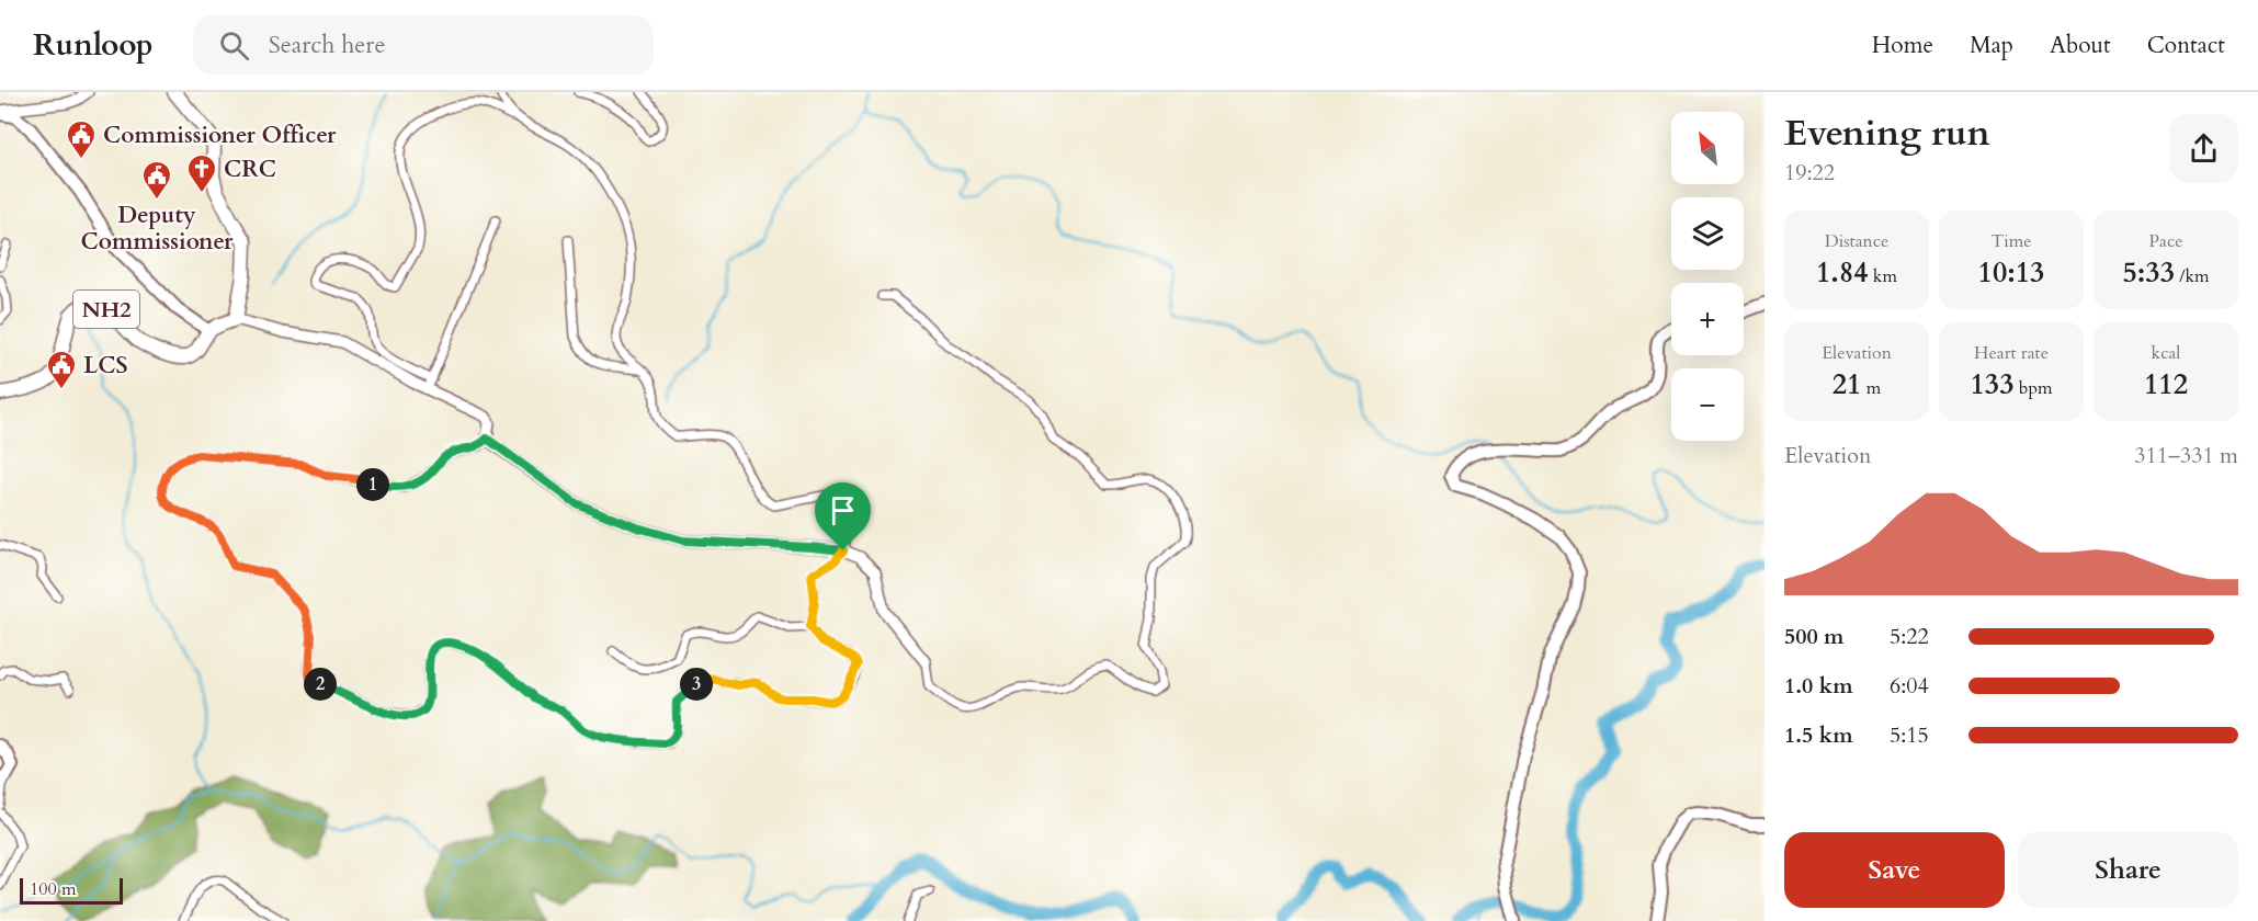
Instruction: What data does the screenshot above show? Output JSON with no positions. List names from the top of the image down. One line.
{"streets":{"highway":["NH2"]},"places":{"public building":["Commissioner Officer","Deputy Commissioner","LCS"],"church":["CRC"]},"scale_bar":"100 m","north":"top left","page":{"header":"Runloop","search":"Search here","nav":["Home","Map","About","Contact"],"heading":["Evening run","19:22"],"map_buttons":["+","−"],"stats":[["Distance","1.84 km"],["Time","10:13"],["Pace","5:33 /km"],["Elevation","21 m"],["Heart rate","133 bpm"],["kcal","112"]],"chart":["Elevation","311–331 m"],"pins":["1","2","3"],"list":[{"name":"500 m","note":"5:22"},{"name":"1.0 km","note":"6:04"},{"name":"1.5 km","note":"5:15"}],"buttons":["Save","Share"],"scale":"100 m"}}
